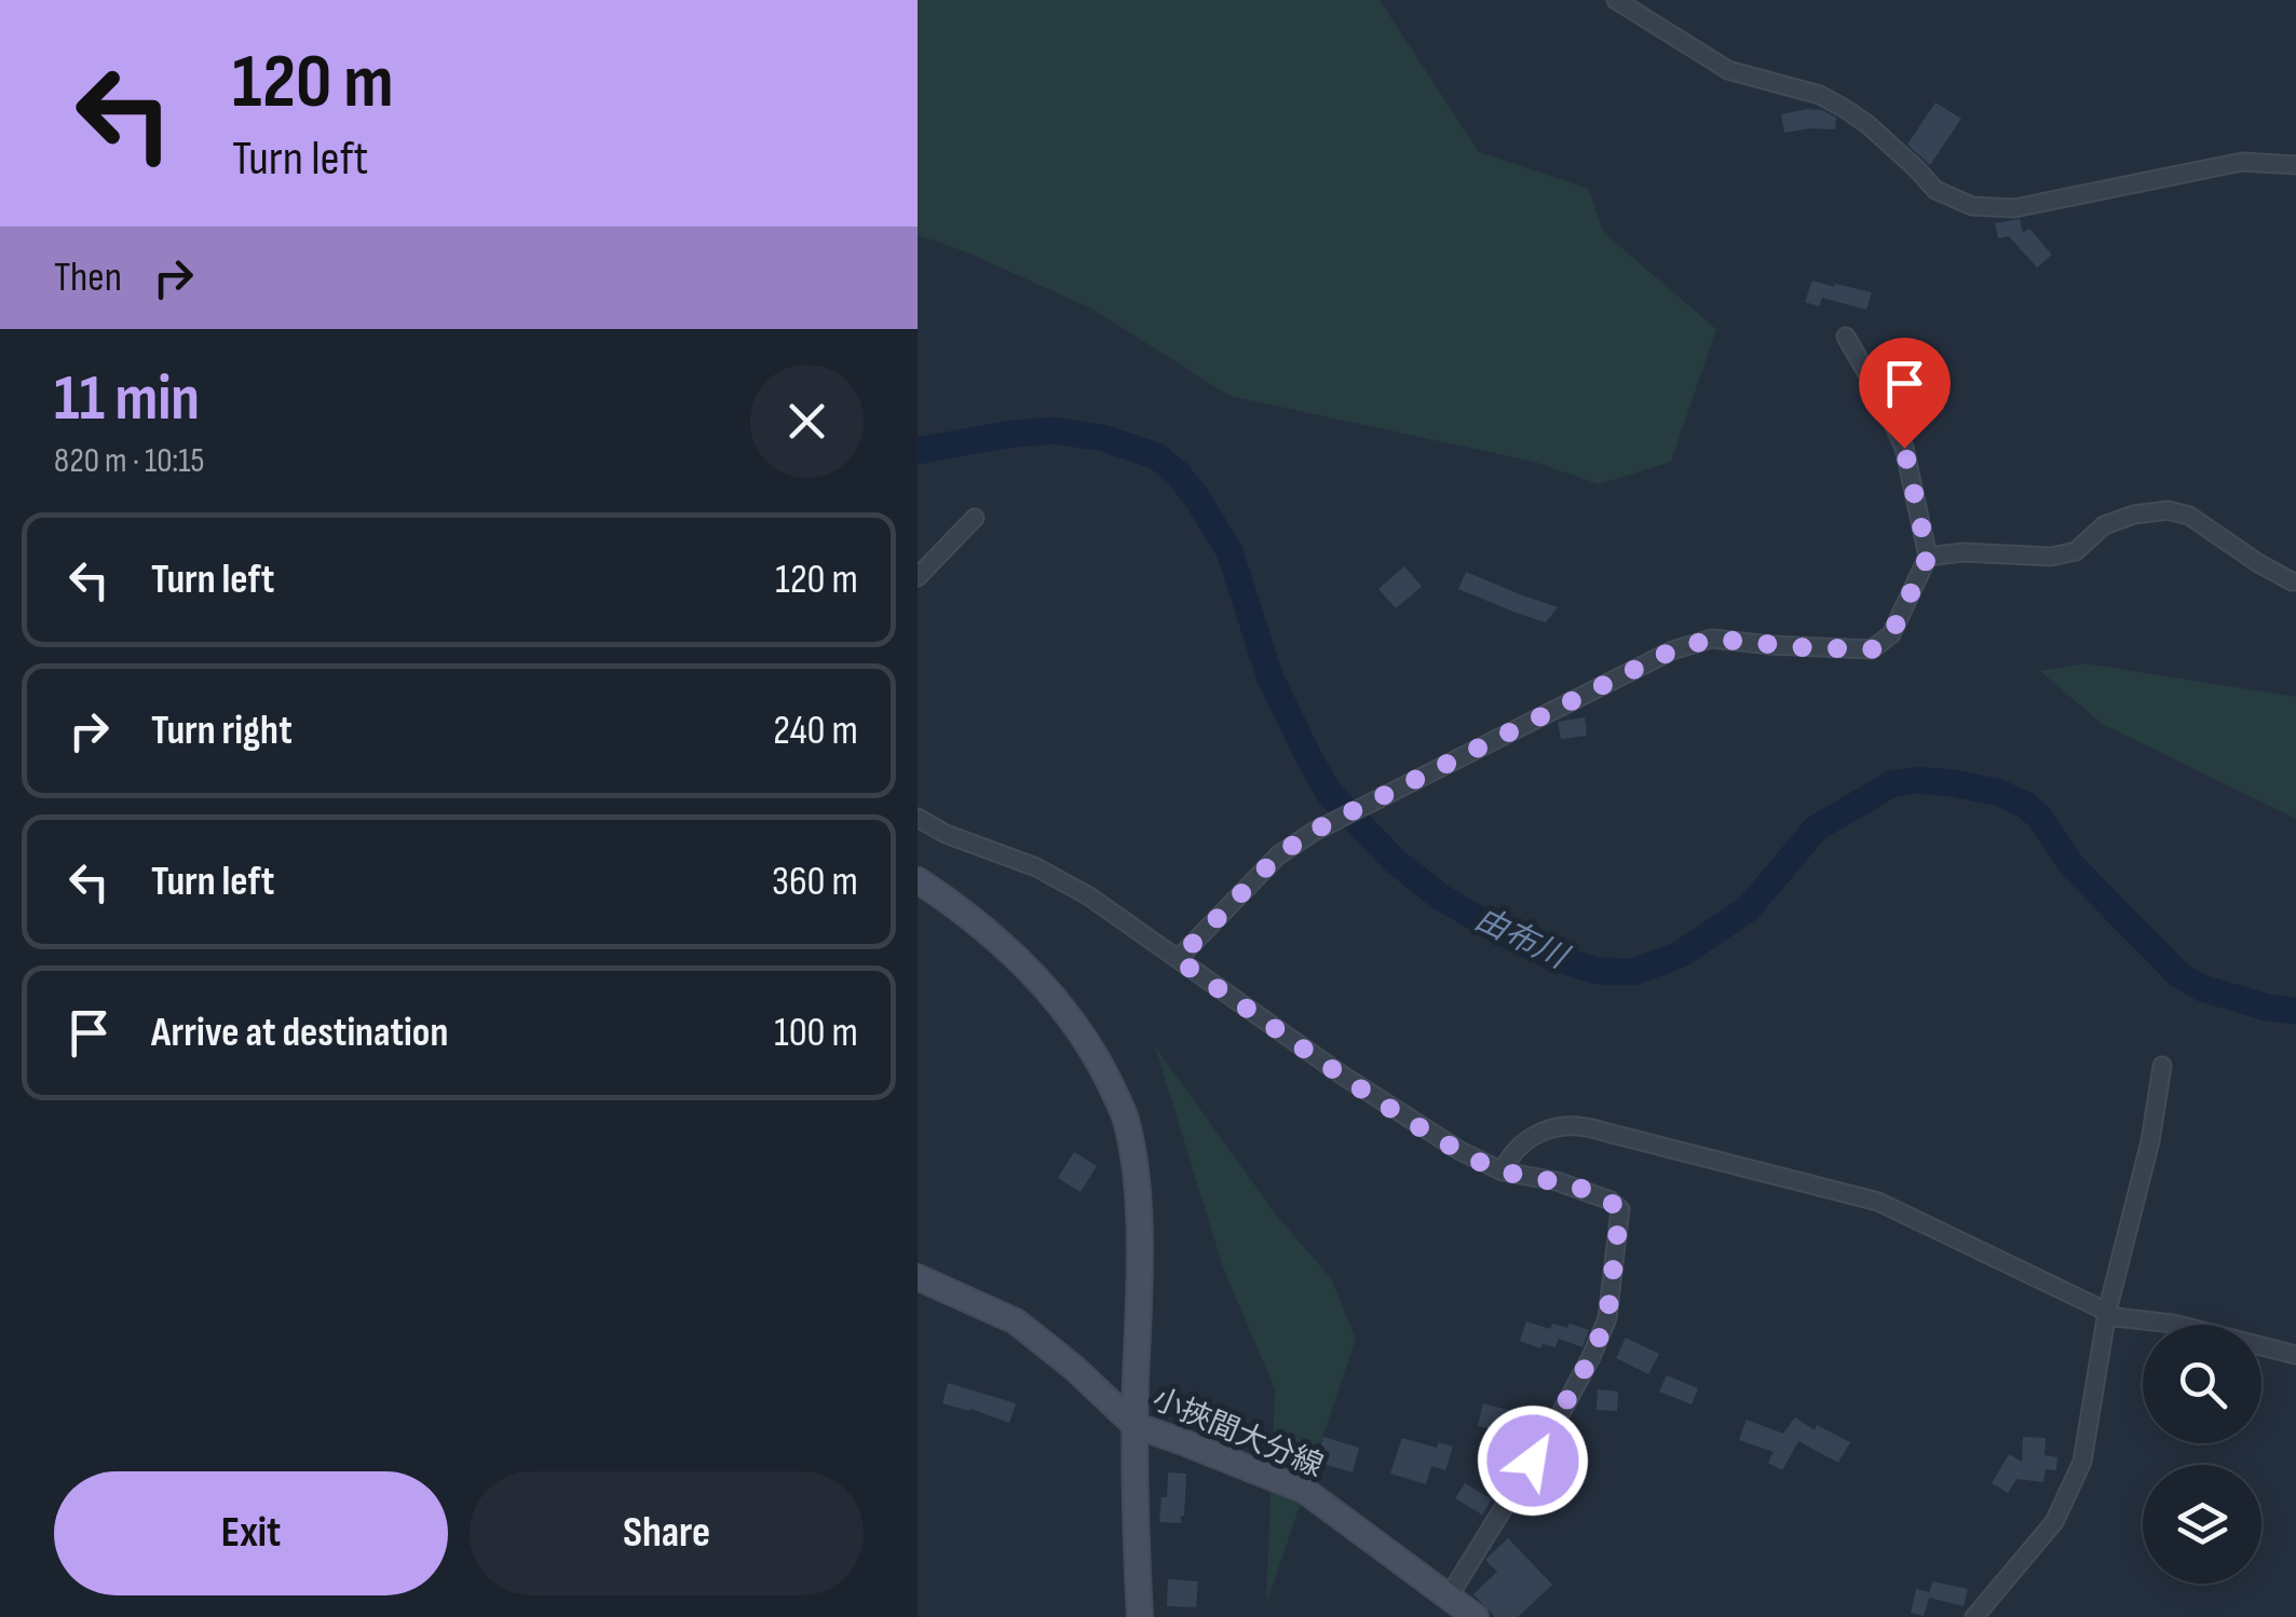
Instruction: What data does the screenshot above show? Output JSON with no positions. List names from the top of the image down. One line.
{"streets":{"street":["小挾間大分線"]},"water":["由布川"],"page":{"turn":["120 m","Turn left"],"then":"Then","heading":["11 min","820 m · 10:15"],"list":[{"name":"Turn left","value":"120 m"},{"name":"Turn right","value":"240 m"},{"name":"Turn left","value":"360 m"},{"name":"Arrive at destination","value":"100 m"}],"buttons":["Exit","Share"]}}
